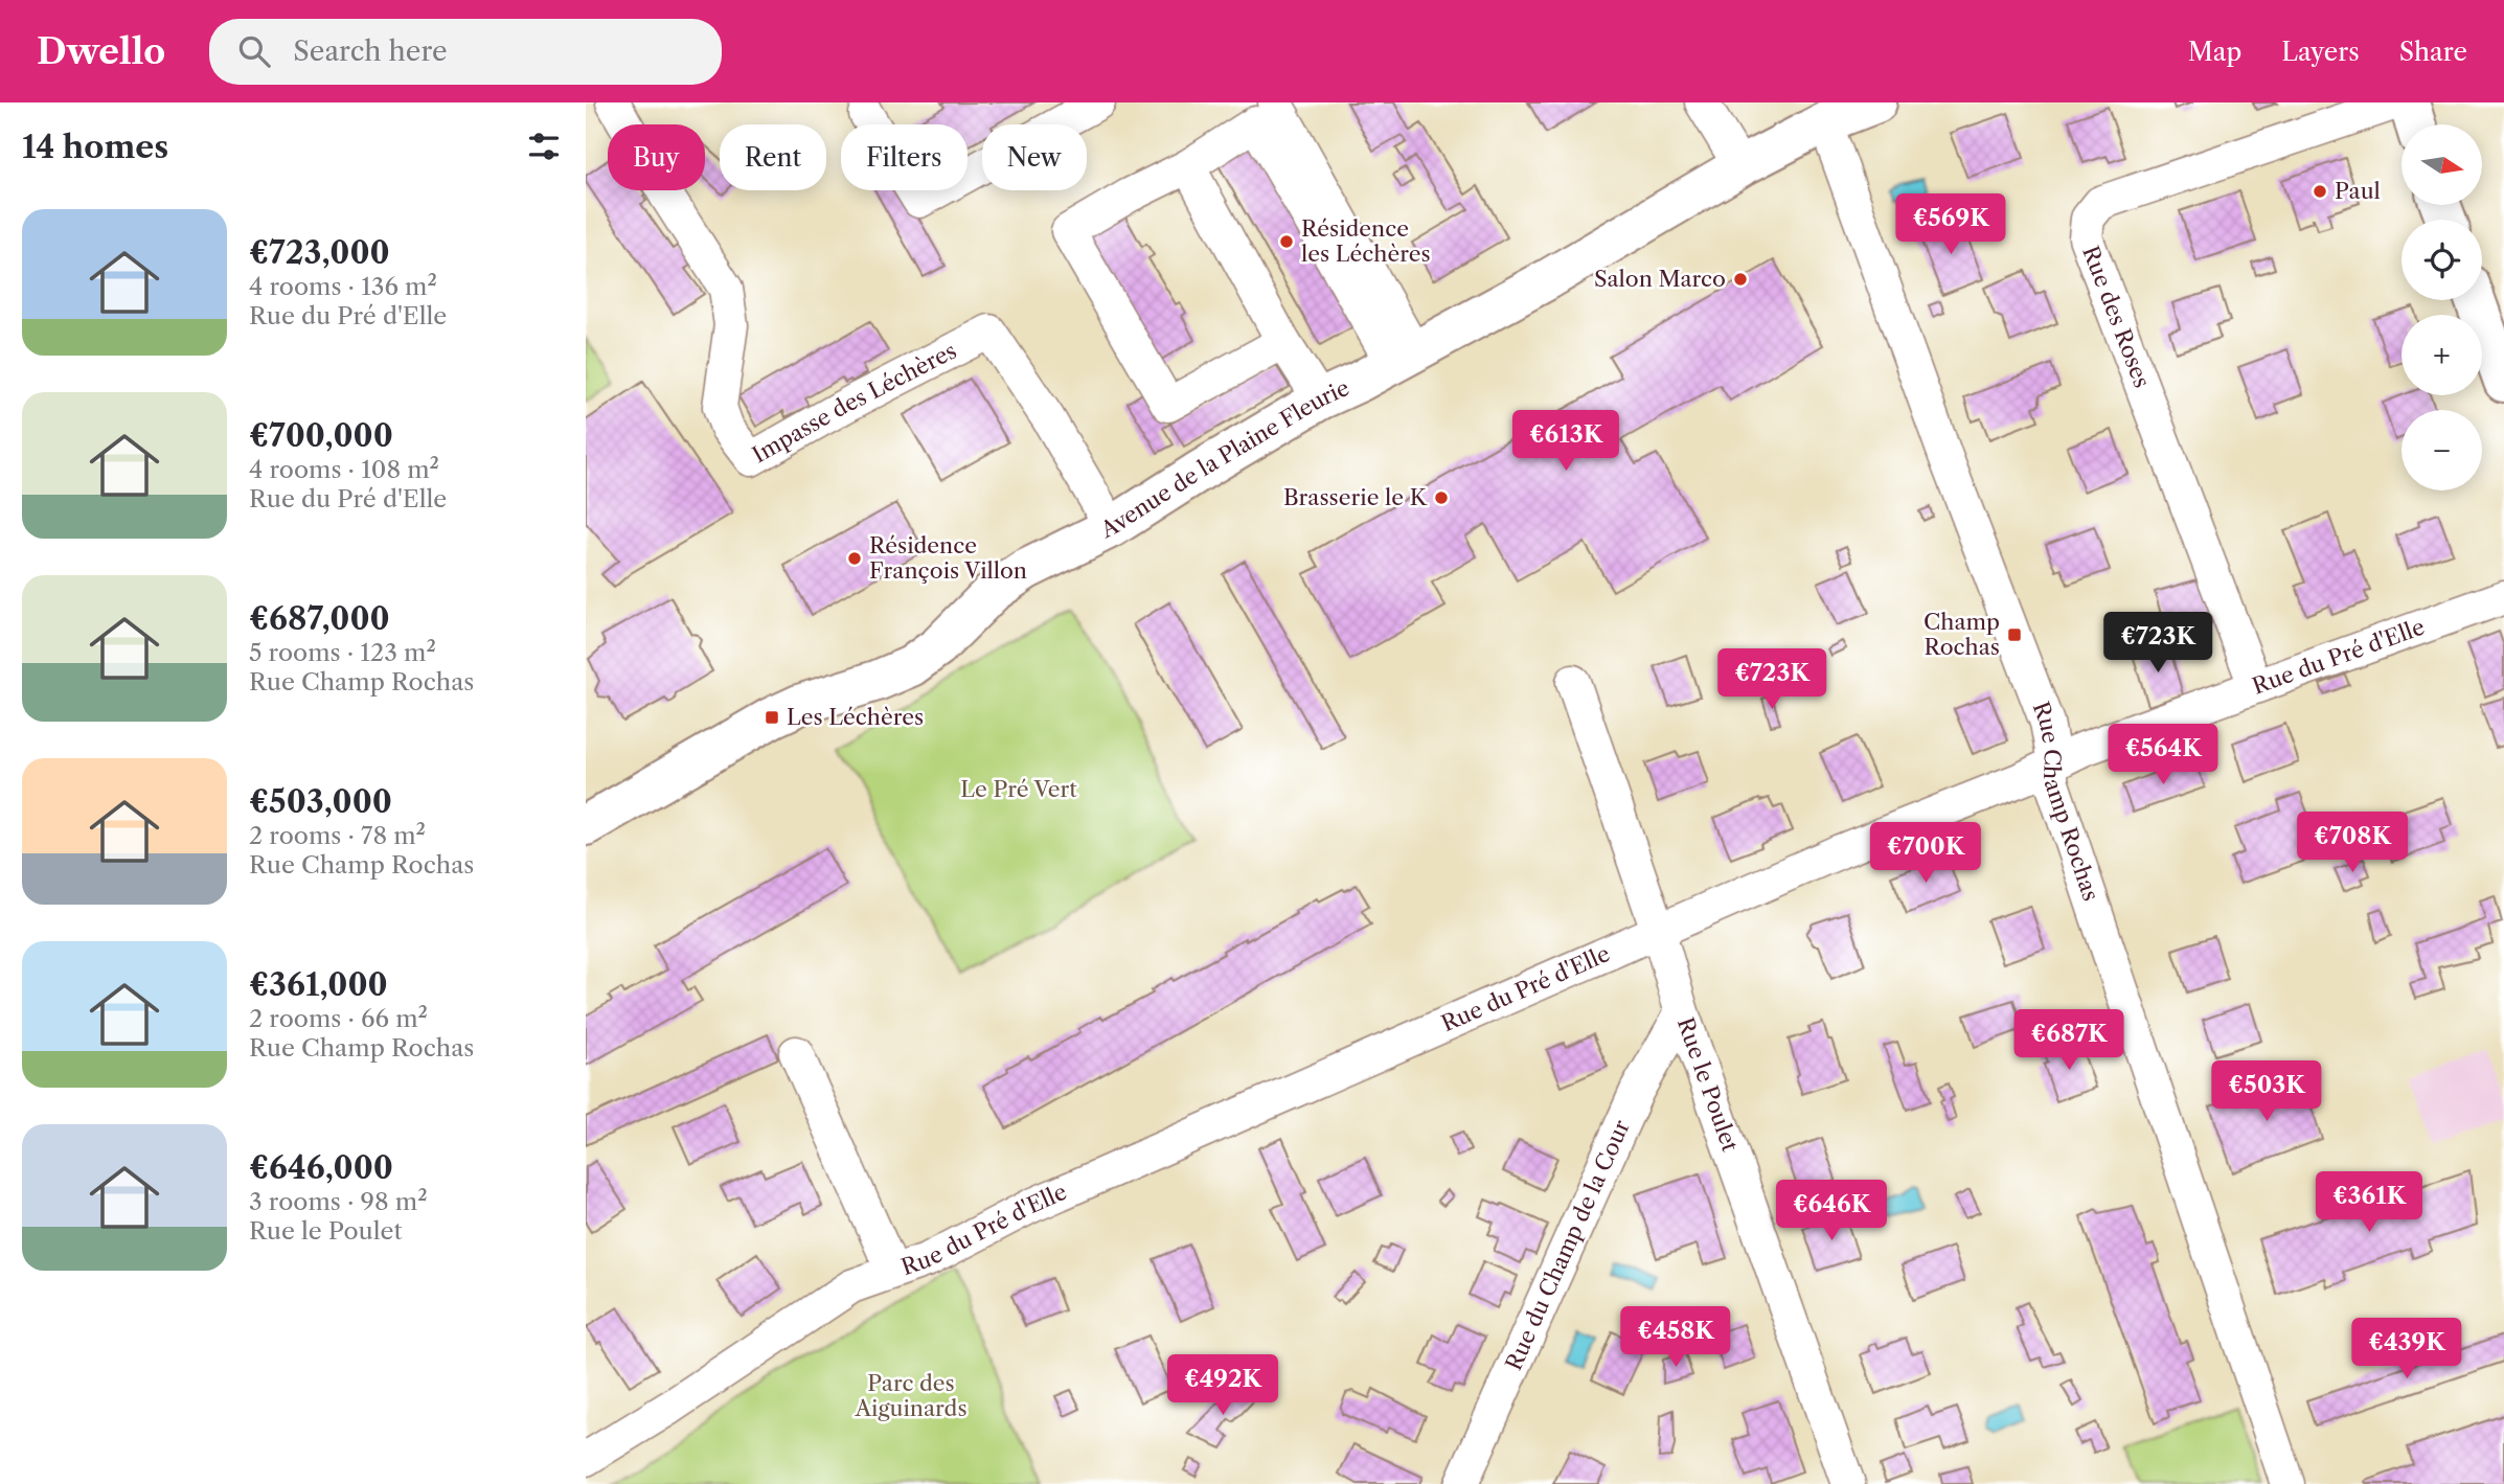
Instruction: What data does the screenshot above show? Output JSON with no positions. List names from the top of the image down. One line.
{"streets":{"street":["Rue des Roses","Impasse des Léchères","Avenue de la Plaine Fleurie","Rue du Pré d'Elle","Rue Champ Rochas","Rue le Poulet","Rue du Champ de la Cour"]},"crossings":[["Rue des Roses","Rue du Pré d'Elle"],["Impasse des Léchères","Avenue de la Plaine Fleurie"],["Avenue de la Plaine Fleurie","Rue Champ Rochas"],["Rue du Pré d'Elle","Rue Champ Rochas"],["Rue du Pré d'Elle","Rue le Poulet"],["Rue le Poulet","Rue du Champ de la Cour"]],"parks":["Le Pré Vert","Parc des Aiguinards"],"places":{"other":["Paul","Résidence les Léchères","Salon Marco","Brasserie le K","Résidence François Villon"],"transit":["Champ Rochas","Les Léchères"]},"north":"right","page":{"header":"Dwello","search":"Search here","nav":["Map","Layers","Share"],"heading":"14 homes","map_buttons":["+","−"],"chip":["Buy","Rent","Filters","New"],"list":[{"name":"€723,000","note":"4 rooms · 136 m² · Rue du Pré d'Elle"},{"name":"€700,000","note":"4 rooms · 108 m² · Rue du Pré d'Elle"},{"name":"€687,000","note":"5 rooms · 123 m² · Rue Champ Rochas"},{"name":"€503,000","note":"2 rooms · 78 m² · Rue Champ Rochas"},{"name":"€361,000","note":"2 rooms · 66 m² · Rue Champ Rochas"},{"name":"€646,000","note":"3 rooms · 98 m² · Rue le Poulet"}],"price":["€569K","€613K","€723K","€723K","€564K","€708K","€700K","€687K","€503K","€361K","€646K","€458K","€439K","€492K"]}}
